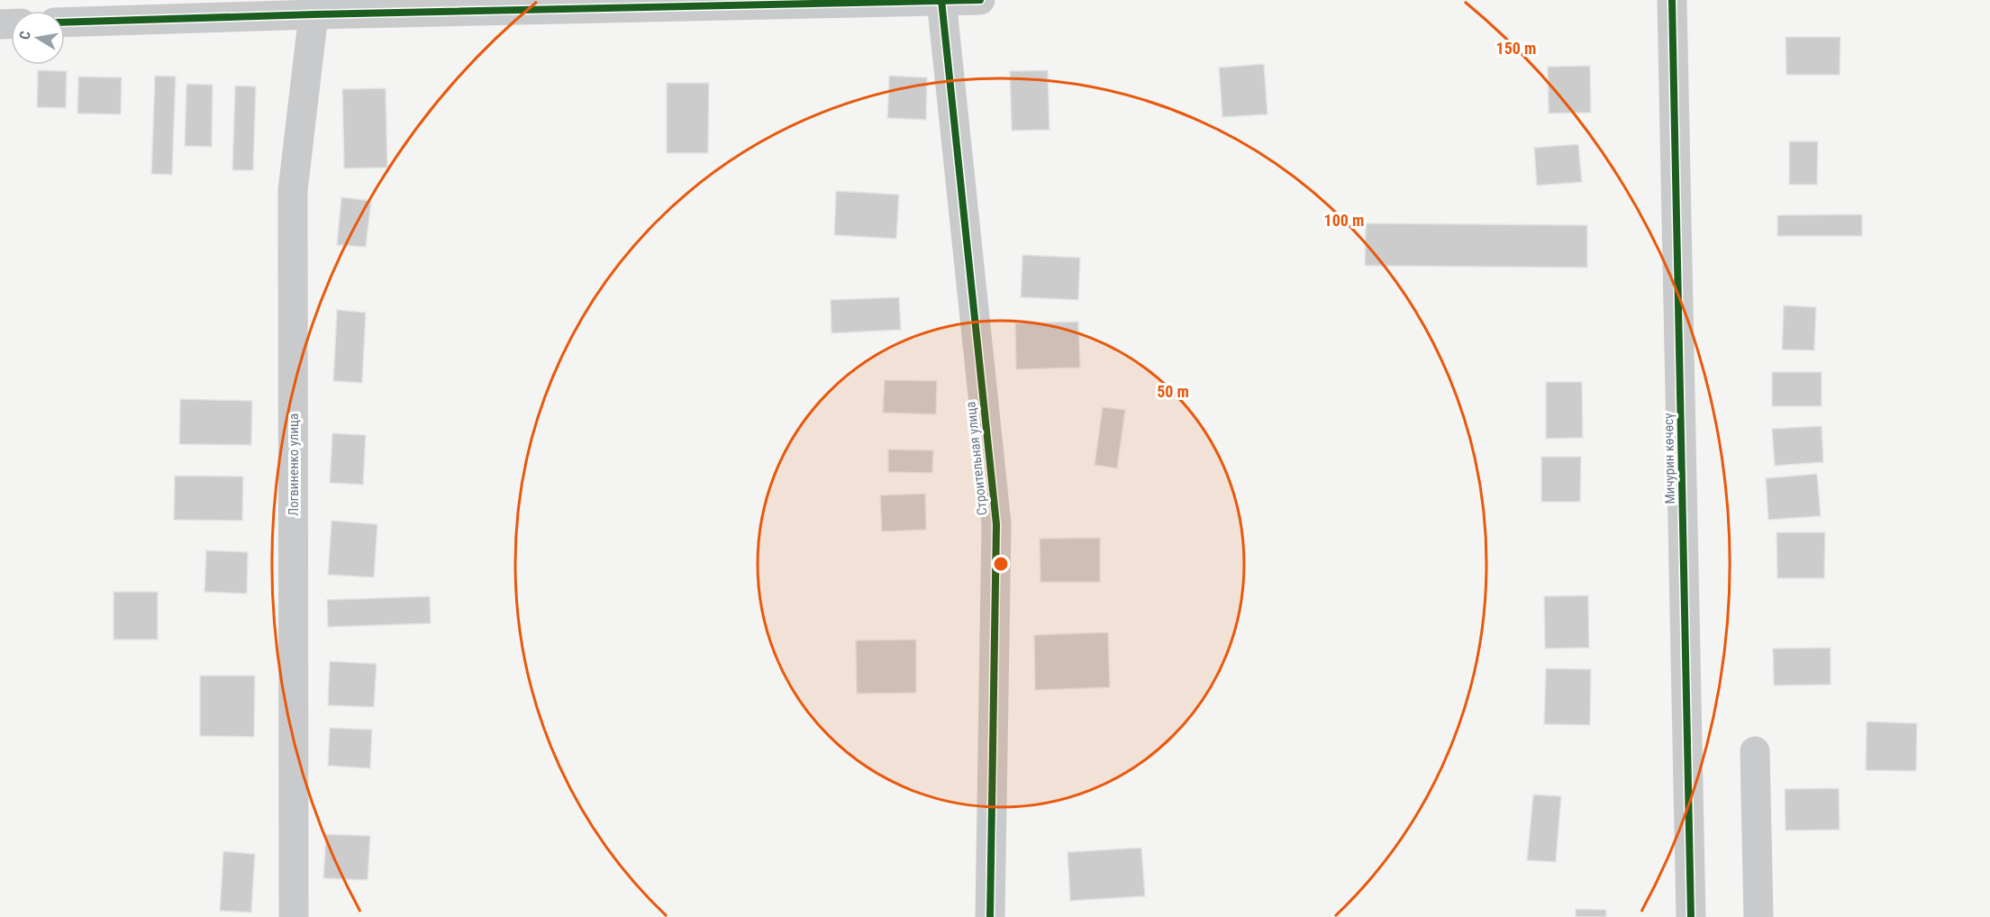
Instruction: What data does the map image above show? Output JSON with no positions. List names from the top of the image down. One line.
{"streets":{"street":["Строительная улица","Мичурин көчөсү","Логвиненко улица"]},"north":"left","rings":["150 m","100 m","50 m"]}
